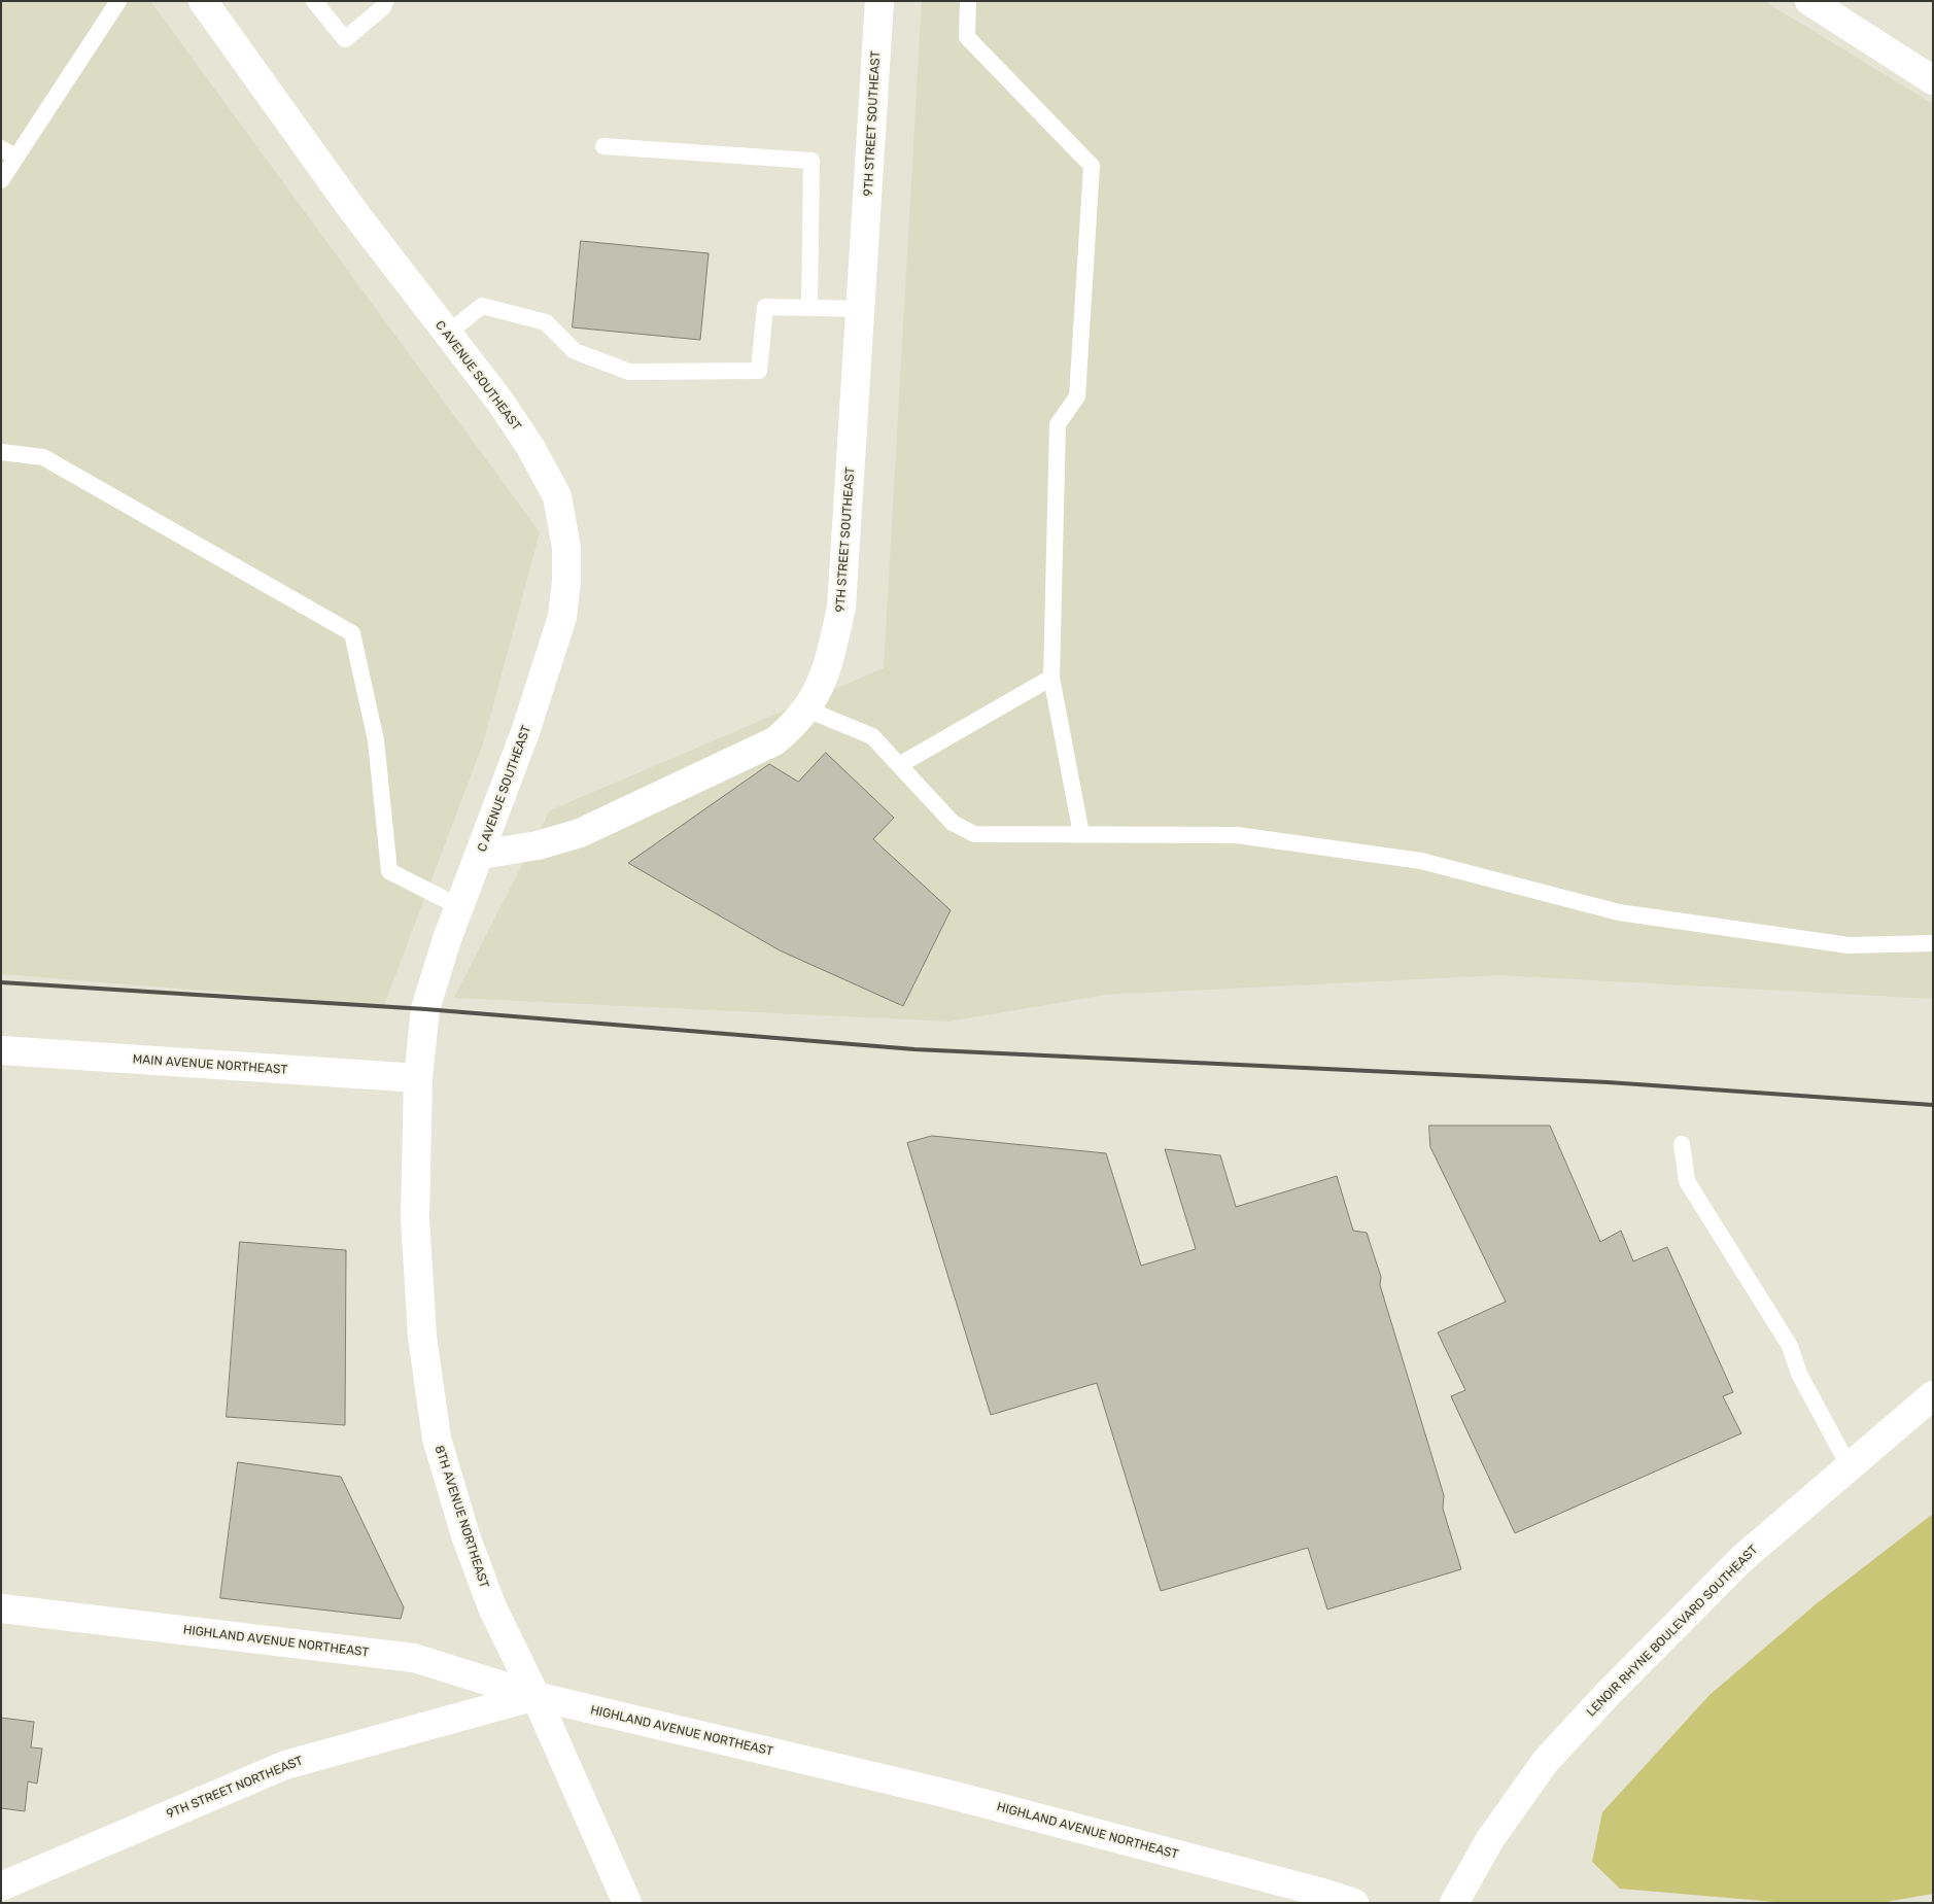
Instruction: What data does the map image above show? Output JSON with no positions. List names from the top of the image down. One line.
{"streets":{"street":["9TH STREET SOUTHEAST","C AVENUE SOUTHEAST","MAIN AVENUE NORTHEAST","8TH AVENUE NORTHEAST","LENOIR RHYNE BOULEVARD SOUTHEAST","HIGHLAND AVENUE NORTHEAST","9TH STREET NORTHEAST"]},"crossings":[["9TH STREET SOUTHEAST","C AVENUE SOUTHEAST"],["C AVENUE SOUTHEAST","8TH AVENUE NORTHEAST"],["MAIN AVENUE NORTHEAST","8TH AVENUE NORTHEAST"],["8TH AVENUE NORTHEAST","HIGHLAND AVENUE NORTHEAST"],["8TH AVENUE NORTHEAST","9TH STREET NORTHEAST"],["HIGHLAND AVENUE NORTHEAST","9TH STREET NORTHEAST"]]}
